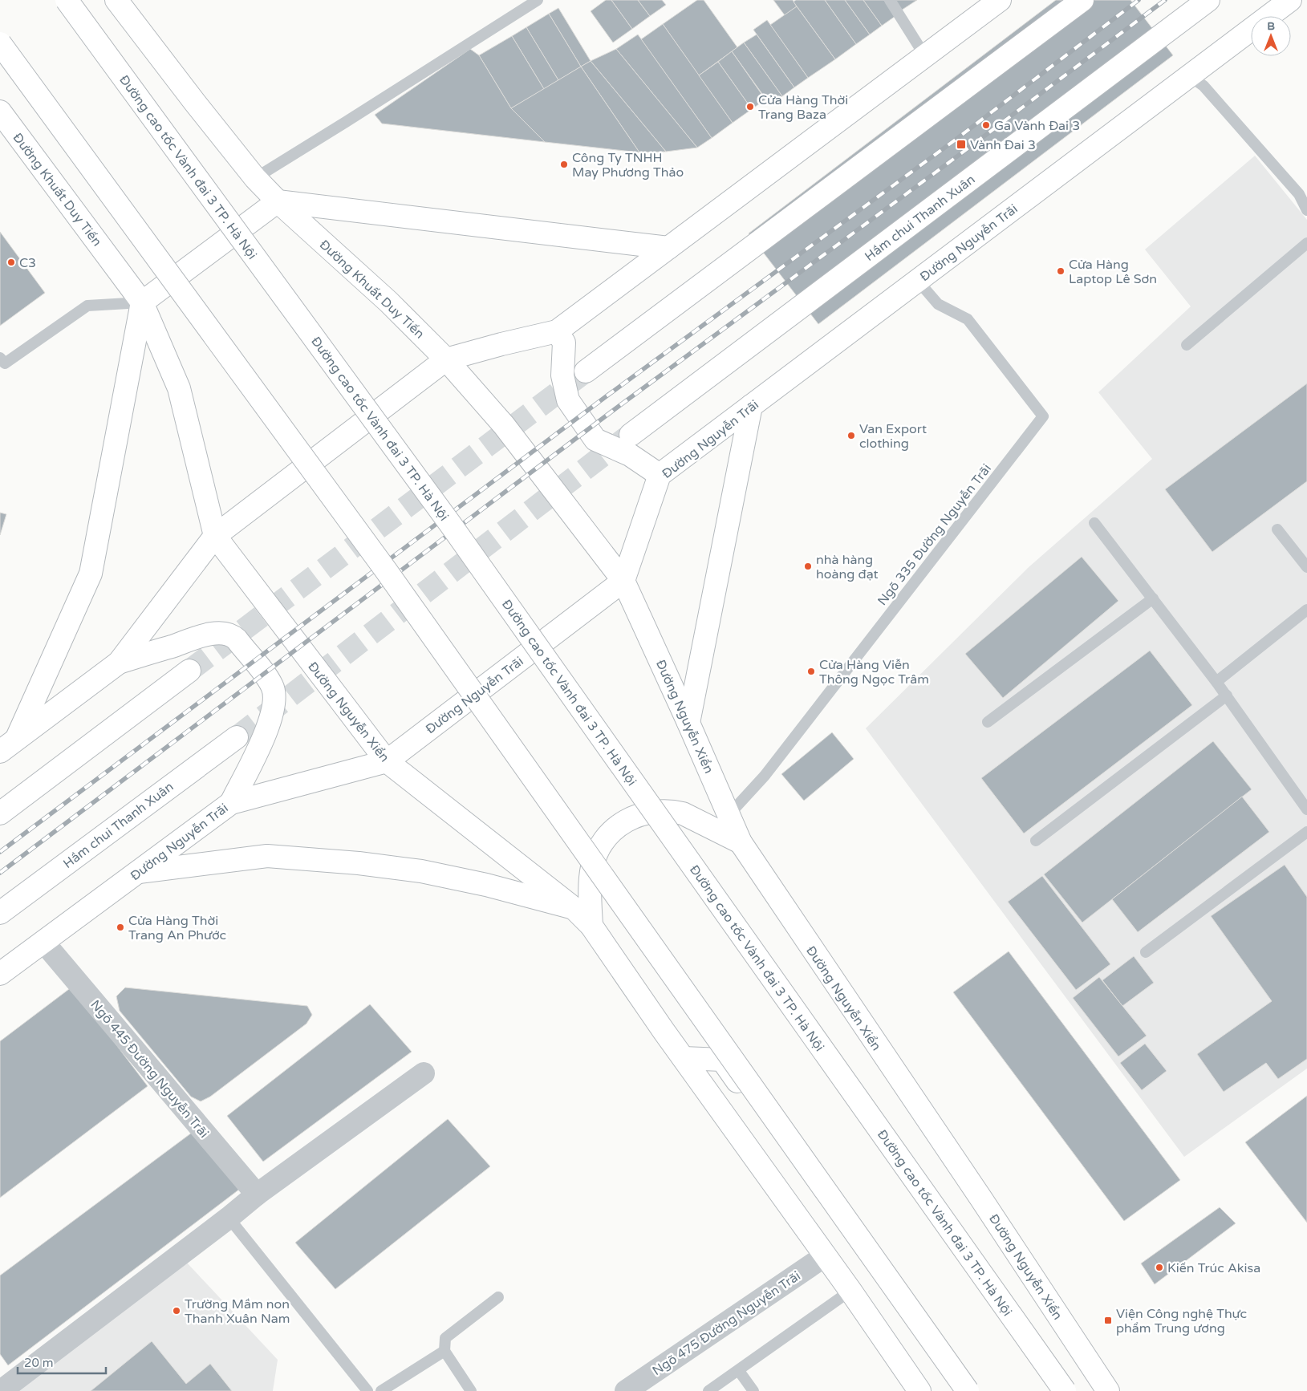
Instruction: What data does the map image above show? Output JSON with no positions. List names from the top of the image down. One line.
{"streets":{"main road":["Đường cao tốc Vành đai 3 TP. Hà Nội","Đường Khuất Duy Tiến","Hầm chui Thanh Xuân","Đường Nguyễn Trãi","Đường Nguyễn Xiển"],"street":["Ngõ 445 Đường Nguyễn Trãi","Ngõ 475 Đường Nguyễn Trãi"],"lane":["Ngõ 335 Đường Nguyễn Trãi"]},"crossings":[["Đường Khuất Duy Tiến","Đường Nguyễn Trãi"],["Đường Khuất Duy Tiến","Đường Nguyễn Xiển"],["Đường Nguyễn Trãi","Ngõ 335 Đường Nguyễn Trãi"],["Đường Nguyễn Trãi","Đường Nguyễn Xiển"],["Đường Nguyễn Trãi","Ngõ 445 Đường Nguyễn Trãi"],["Ngõ 335 Đường Nguyễn Trãi","Đường Nguyễn Xiển"],["Đường Nguyễn Xiển","Ngõ 475 Đường Nguyễn Trãi"]],"places":{"other":["Cửa Hàng Thời Trang Baza","Ga Vành Đai 3","Công Ty TNHH May Phương Thảo","C3","Cửa Hàng Laptop Lê Sơn","Van Export clothing","nhà hàng hoàng đạt","Cửa Hàng Viễn Thông Ngọc Trâm","Cửa Hàng Thời Trang An Phước","Kiến Trúc Akisa","Trường Mầm non Thanh Xuân Nam"],"transit":["Vành Đai 3","Viện Công nghệ Thực phẩm Trung ương"]},"scale_bar":"20 m","north":"top"}
